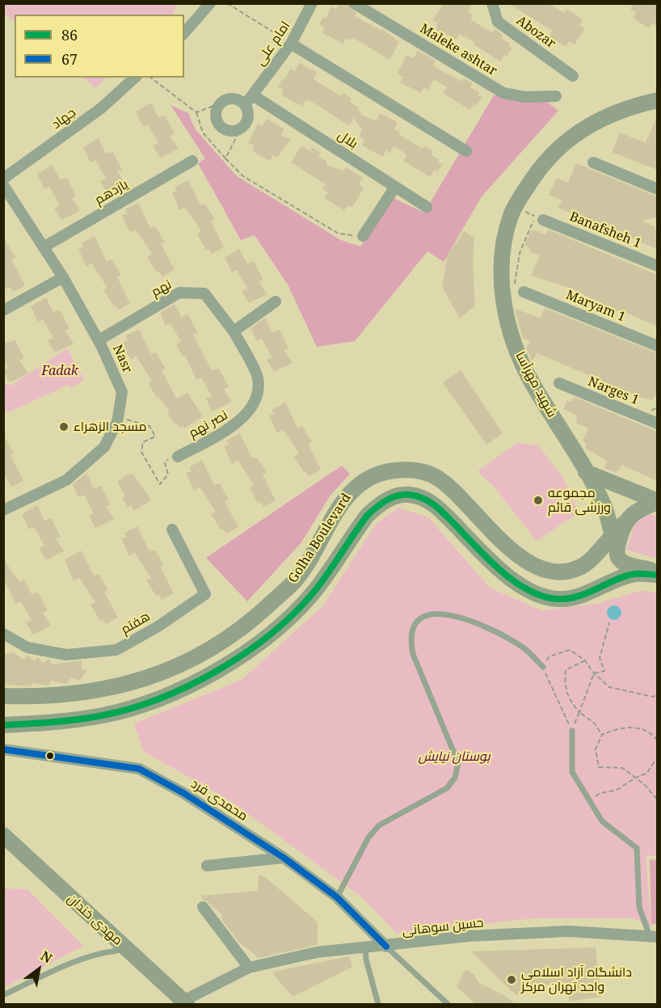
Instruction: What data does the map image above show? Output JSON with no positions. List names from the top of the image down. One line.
{"streets":{"main road":["شهید مهرآسا","Golha Boulevard","مهدی خندان"],"street":["Abozar","امام علی","Maleke ashtar","جهاد","بلال","یازدهم","Banafsheh 1","نهم","Maryam 1","Nasr","Narges 1","نصر نهم","هفتم","محمدی فرد","حسین سوهانی"]},"crossings":[["امام علی","بلال"],["یازدهم","Nasr"],["نهم","Nasr"],["نهم","نصر نهم"],["شهید مهرآسا","Golha Boulevard"],["محمدی فرد","حسین سوهانی"],["مهدی خندان","حسین سوهانی"]],"parks":["Fadak","بوستان نیایش"],"places":["مسجد الزهراء","مجموعه ورزشی قائم","دانشگاه آزاد اسلامی واحد تهران مرکز"],"lines":["transit line 86","transit line 67"],"legend":["86","67"],"north":"top right"}
